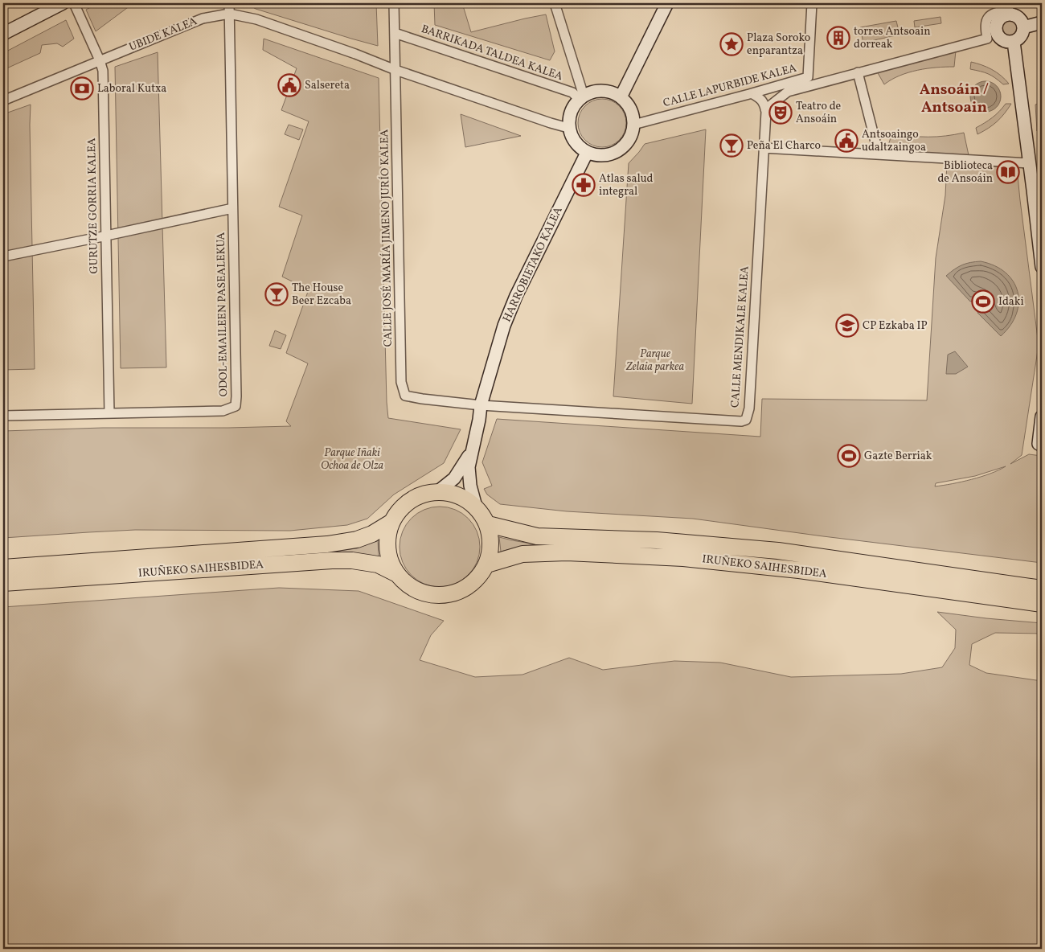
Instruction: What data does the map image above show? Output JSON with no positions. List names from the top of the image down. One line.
{"streets":{"highway":["IRUÑEKO SAIHESBIDEA"],"main road":["HARROBIETAKO KALEA"],"street":["UBIDE KALEA","BARRIKADA TALDEA KALEA","CALLE LAPURBIDE KALEA","GURUTZE GORRIA KALEA","CALLE JOSÉ MARÍA JIMENO JURÍO KALEA","ODOL-EMAILEEN PASEALEKUA","CALLE MENDIKALE KALEA"]},"crossings":[["UBIDE KALEA","GURUTZE GORRIA KALEA"],["UBIDE KALEA","CALLE JOSÉ MARÍA JIMENO JURÍO KALEA"],["UBIDE KALEA","ODOL-EMAILEEN PASEALEKUA"],["BARRIKADA TALDEA KALEA","CALLE LAPURBIDE KALEA"],["BARRIKADA TALDEA KALEA","CALLE JOSÉ MARÍA JIMENO JURÍO KALEA"],["BARRIKADA TALDEA KALEA","HARROBIETAKO KALEA"],["CALLE LAPURBIDE KALEA","HARROBIETAKO KALEA"],["GURUTZE GORRIA KALEA","ODOL-EMAILEEN PASEALEKUA"],["CALLE JOSÉ MARÍA JIMENO JURÍO KALEA","HARROBIETAKO KALEA"],["CALLE JOSÉ MARÍA JIMENO JURÍO KALEA","CALLE MENDIKALE KALEA"],["HARROBIETAKO KALEA","CALLE MENDIKALE KALEA"],["HARROBIETAKO KALEA","IRUÑEKO SAIHESBIDEA"]],"districts":["Ansoáin / Antsoain"],"parks":["Parque Zelaia parkea","Parque Iñaki Ochoa de Olza"],"places":{"building":["torres Antsoain dorreak"],"place":["Plaza Soroko enparantza"],"public building":["Salsereta","Antsoaingo udaltzaingoa"],"bank":["Laboral Kutxa"],"theatre":["Teatro de Ansoáin"],"bar":["Peña El Charco","The House Beer Ezcaba"],"library":["Biblioteca de Ansoáin"],"pharmacy":["Atlas salud integral"],"sports":["Idaki","Gazte Berriak"],"school or university":["CP Ezkaba IP"]}}
